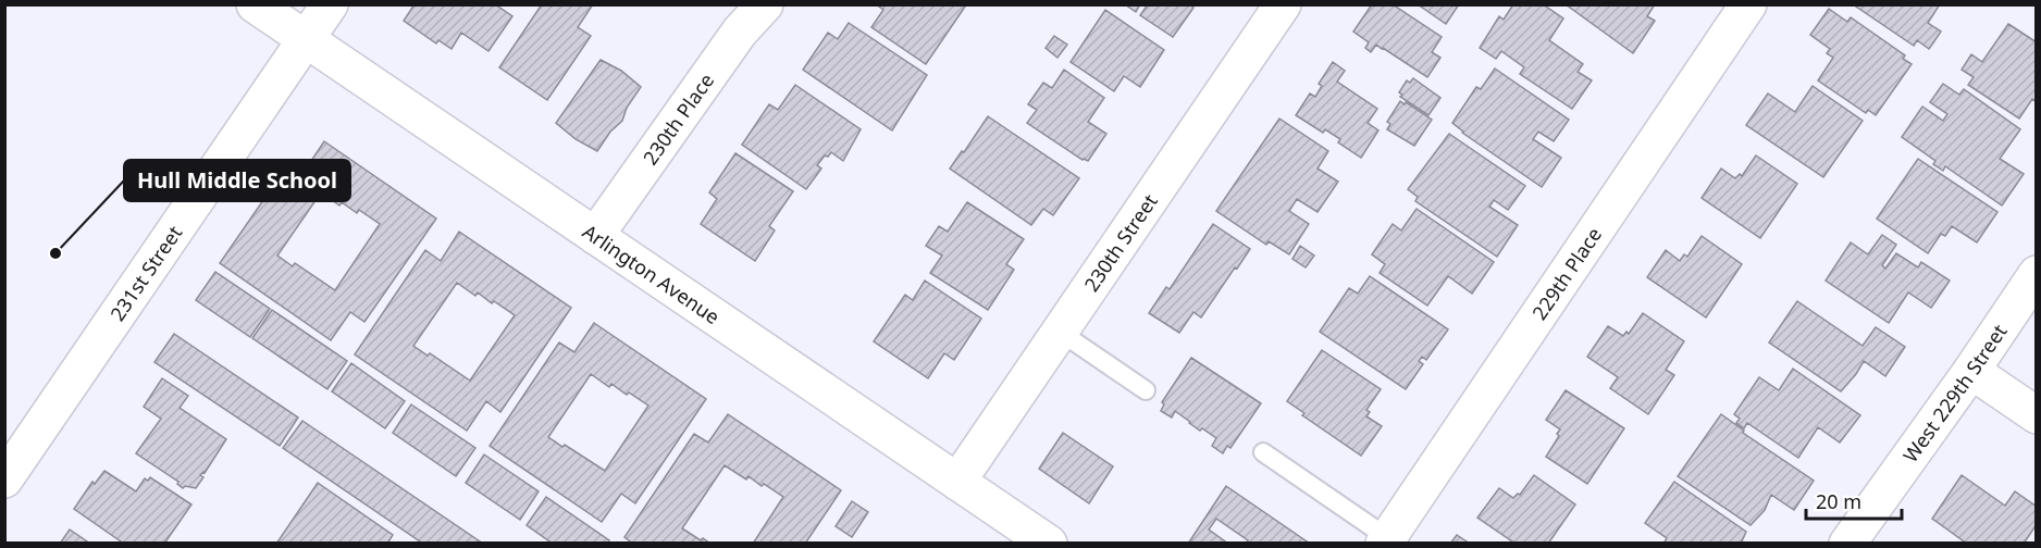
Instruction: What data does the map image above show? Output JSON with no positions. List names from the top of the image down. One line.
{"streets":{"street":["230th Place","230th Street","231st Street","Arlington Avenue","229th Place","West 229th Street"]},"crossings":[["230th Place","Arlington Avenue"],["230th Street","Arlington Avenue"],["231st Street","Arlington Avenue"]],"places":["Hull Middle School"],"scale_bar":"20 m"}
